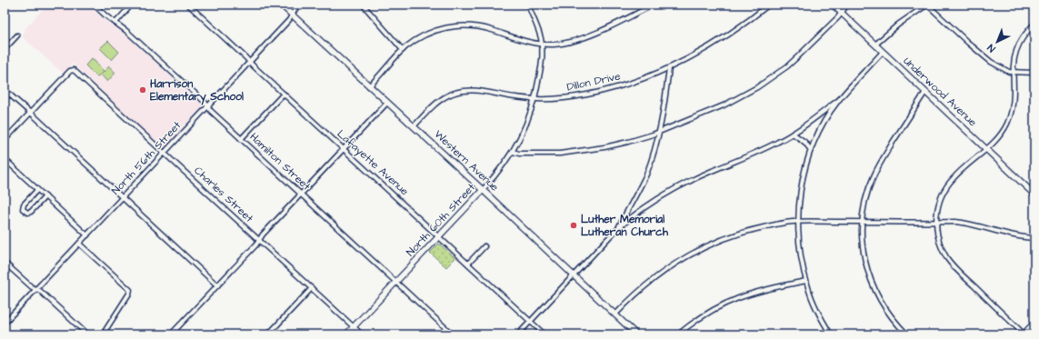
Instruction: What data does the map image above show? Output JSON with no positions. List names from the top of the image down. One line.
{"streets":{"street":["Dillon Drive","Underwood Avenue","North 56th Street","Western Avenue","Hamilton Street","Lafayette Avenue","Charles Street","North 60th Street"]},"crossings":[["Dillon Drive","Western Avenue"],["Dillon Drive","North 60th Street"],["North 56th Street","Western Avenue"],["North 56th Street","Hamilton Street"],["North 56th Street","Lafayette Avenue"],["North 56th Street","Charles Street"],["Western Avenue","North 60th Street"],["Hamilton Street","North 60th Street"],["Lafayette Avenue","North 60th Street"],["Charles Street","North 60th Street"]],"places":["Harrison Elementary School","Luther Memorial Lutheran Church"],"north":"bottom left"}
